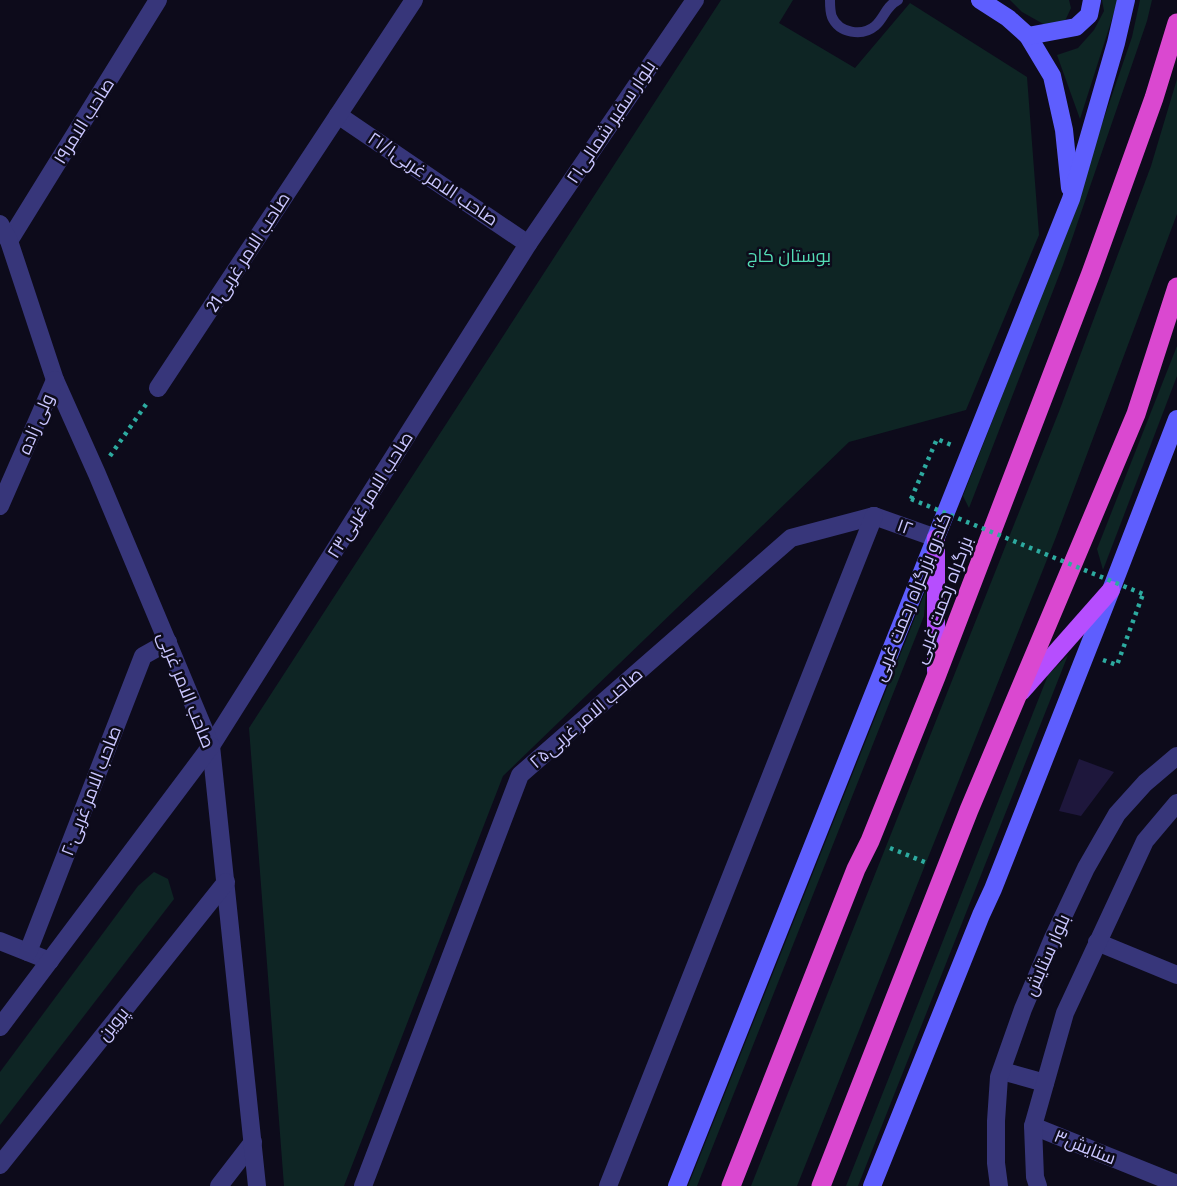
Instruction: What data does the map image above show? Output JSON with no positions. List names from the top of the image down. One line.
{"streets":{"highway":["بزرگراه رحمت غربی"],"main road":["کندرو بزرگراه رحمت غربی"],"street":["صاحب الامر۱۹","بلوار سفیر شمالی۲۱","صاحب الامر غربی۲۱/۱","21صاحب الامر غربی","ولی زاده","صاحب الامر غربی۲۳","۱۲","صاحب الامر غربی","صاحب الامر غربی۲۵","صاحب الامر غربی۲۰","بلوار ستایش","پروین","ستایش۳"]},"crossings":[["صاحب الامر۱۹","صاحب الامر غربی"],["بلوار سفیر شمالی۲۱","صاحب الامر غربی۲۱/۱"],["بلوار سفیر شمالی۲۱","صاحب الامر غربی۲۳"],["صاحب الامر غربی۲۱/۱","21صاحب الامر غربی"],["صاحب الامر غربی۲۱/۱","صاحب الامر غربی۲۳"],["ولی زاده","صاحب الامر غربی"],["صاحب الامر غربی۲۳","صاحب الامر غربی"],["۱۲","کندرو بزرگراه رحمت غربی"],["۱۲","صاحب الامر غربی۲۵"],["صاحب الامر غربی","صاحب الامر غربی۲۰"],["صاحب الامر غربی","پروین"]],"parks":["بوستان کاج"]}
